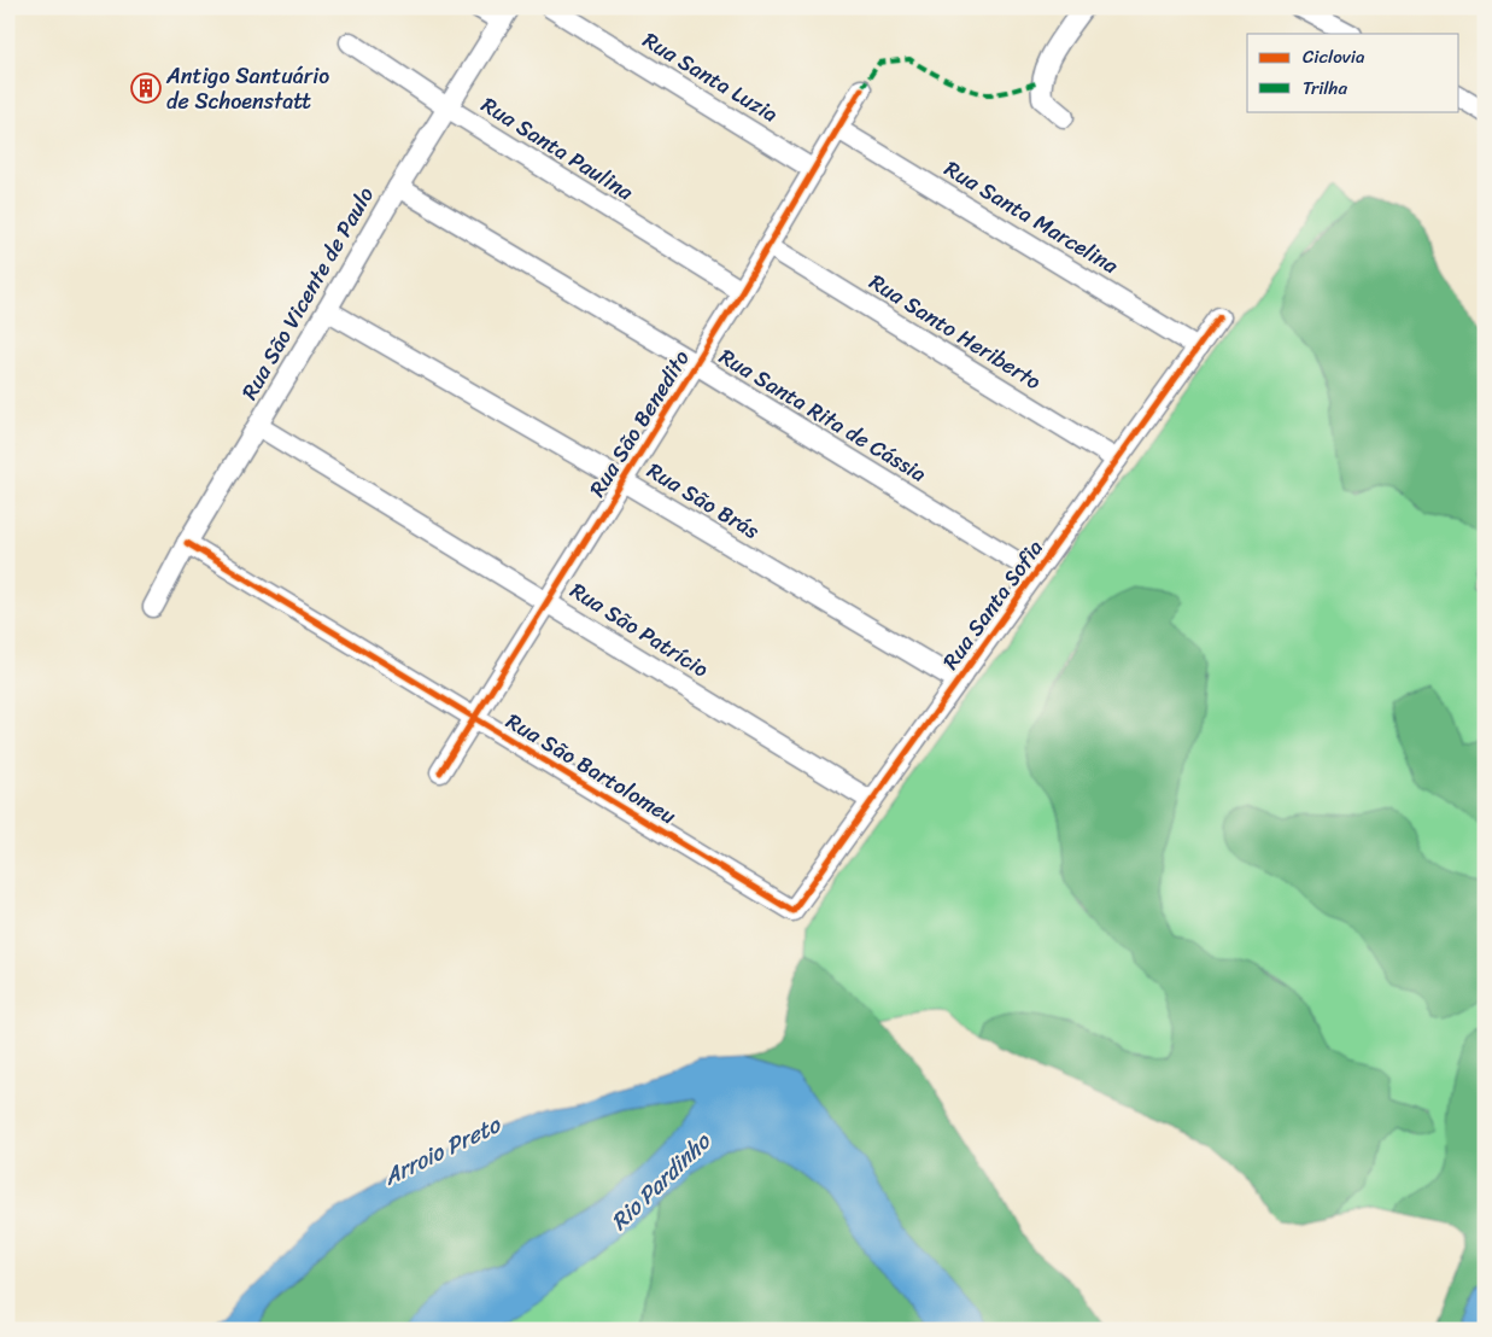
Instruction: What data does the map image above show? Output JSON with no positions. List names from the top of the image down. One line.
{"streets":{"street":["Rua Santa Luzia","Rua Santa Paulina","Rua Santa Marcelina","Rua São Vicente de Paulo","Rua Santo Heriberto","Rua Santa Rita de Cássia","Rua São Benedito","Rua São Brás","Rua Santa Sofia","Rua São Patrício","Rua São Bartolomeu"]},"crossings":[["Rua Santa Luzia","Rua São Benedito"],["Rua Santa Paulina","Rua São Vicente de Paulo"],["Rua Santa Paulina","Rua São Benedito"],["Rua Santa Marcelina","Rua São Benedito"],["Rua Santa Marcelina","Rua Santa Sofia"],["Rua São Vicente de Paulo","Rua Santa Rita de Cássia"],["Rua São Vicente de Paulo","Rua São Brás"],["Rua São Vicente de Paulo","Rua São Patrício"],["Rua São Vicente de Paulo","Rua São Bartolomeu"],["Rua Santo Heriberto","Rua São Benedito"],["Rua Santo Heriberto","Rua Santa Sofia"],["Rua Santa Rita de Cássia","Rua São Benedito"],["Rua Santa Rita de Cássia","Rua Santa Sofia"],["Rua São Benedito","Rua São Brás"],["Rua São Benedito","Rua São Patrício"],["Rua São Benedito","Rua São Bartolomeu"],["Rua São Brás","Rua Santa Sofia"],["Rua Santa Sofia","Rua São Patrício"],["Rua Santa Sofia","Rua São Bartolomeu"]],"water":["Arroio Preto","Rio Pardinho"],"places":{"building":["Antigo Santuário de Schoenstatt"]},"legend":["Ciclovia","Trilha"]}
